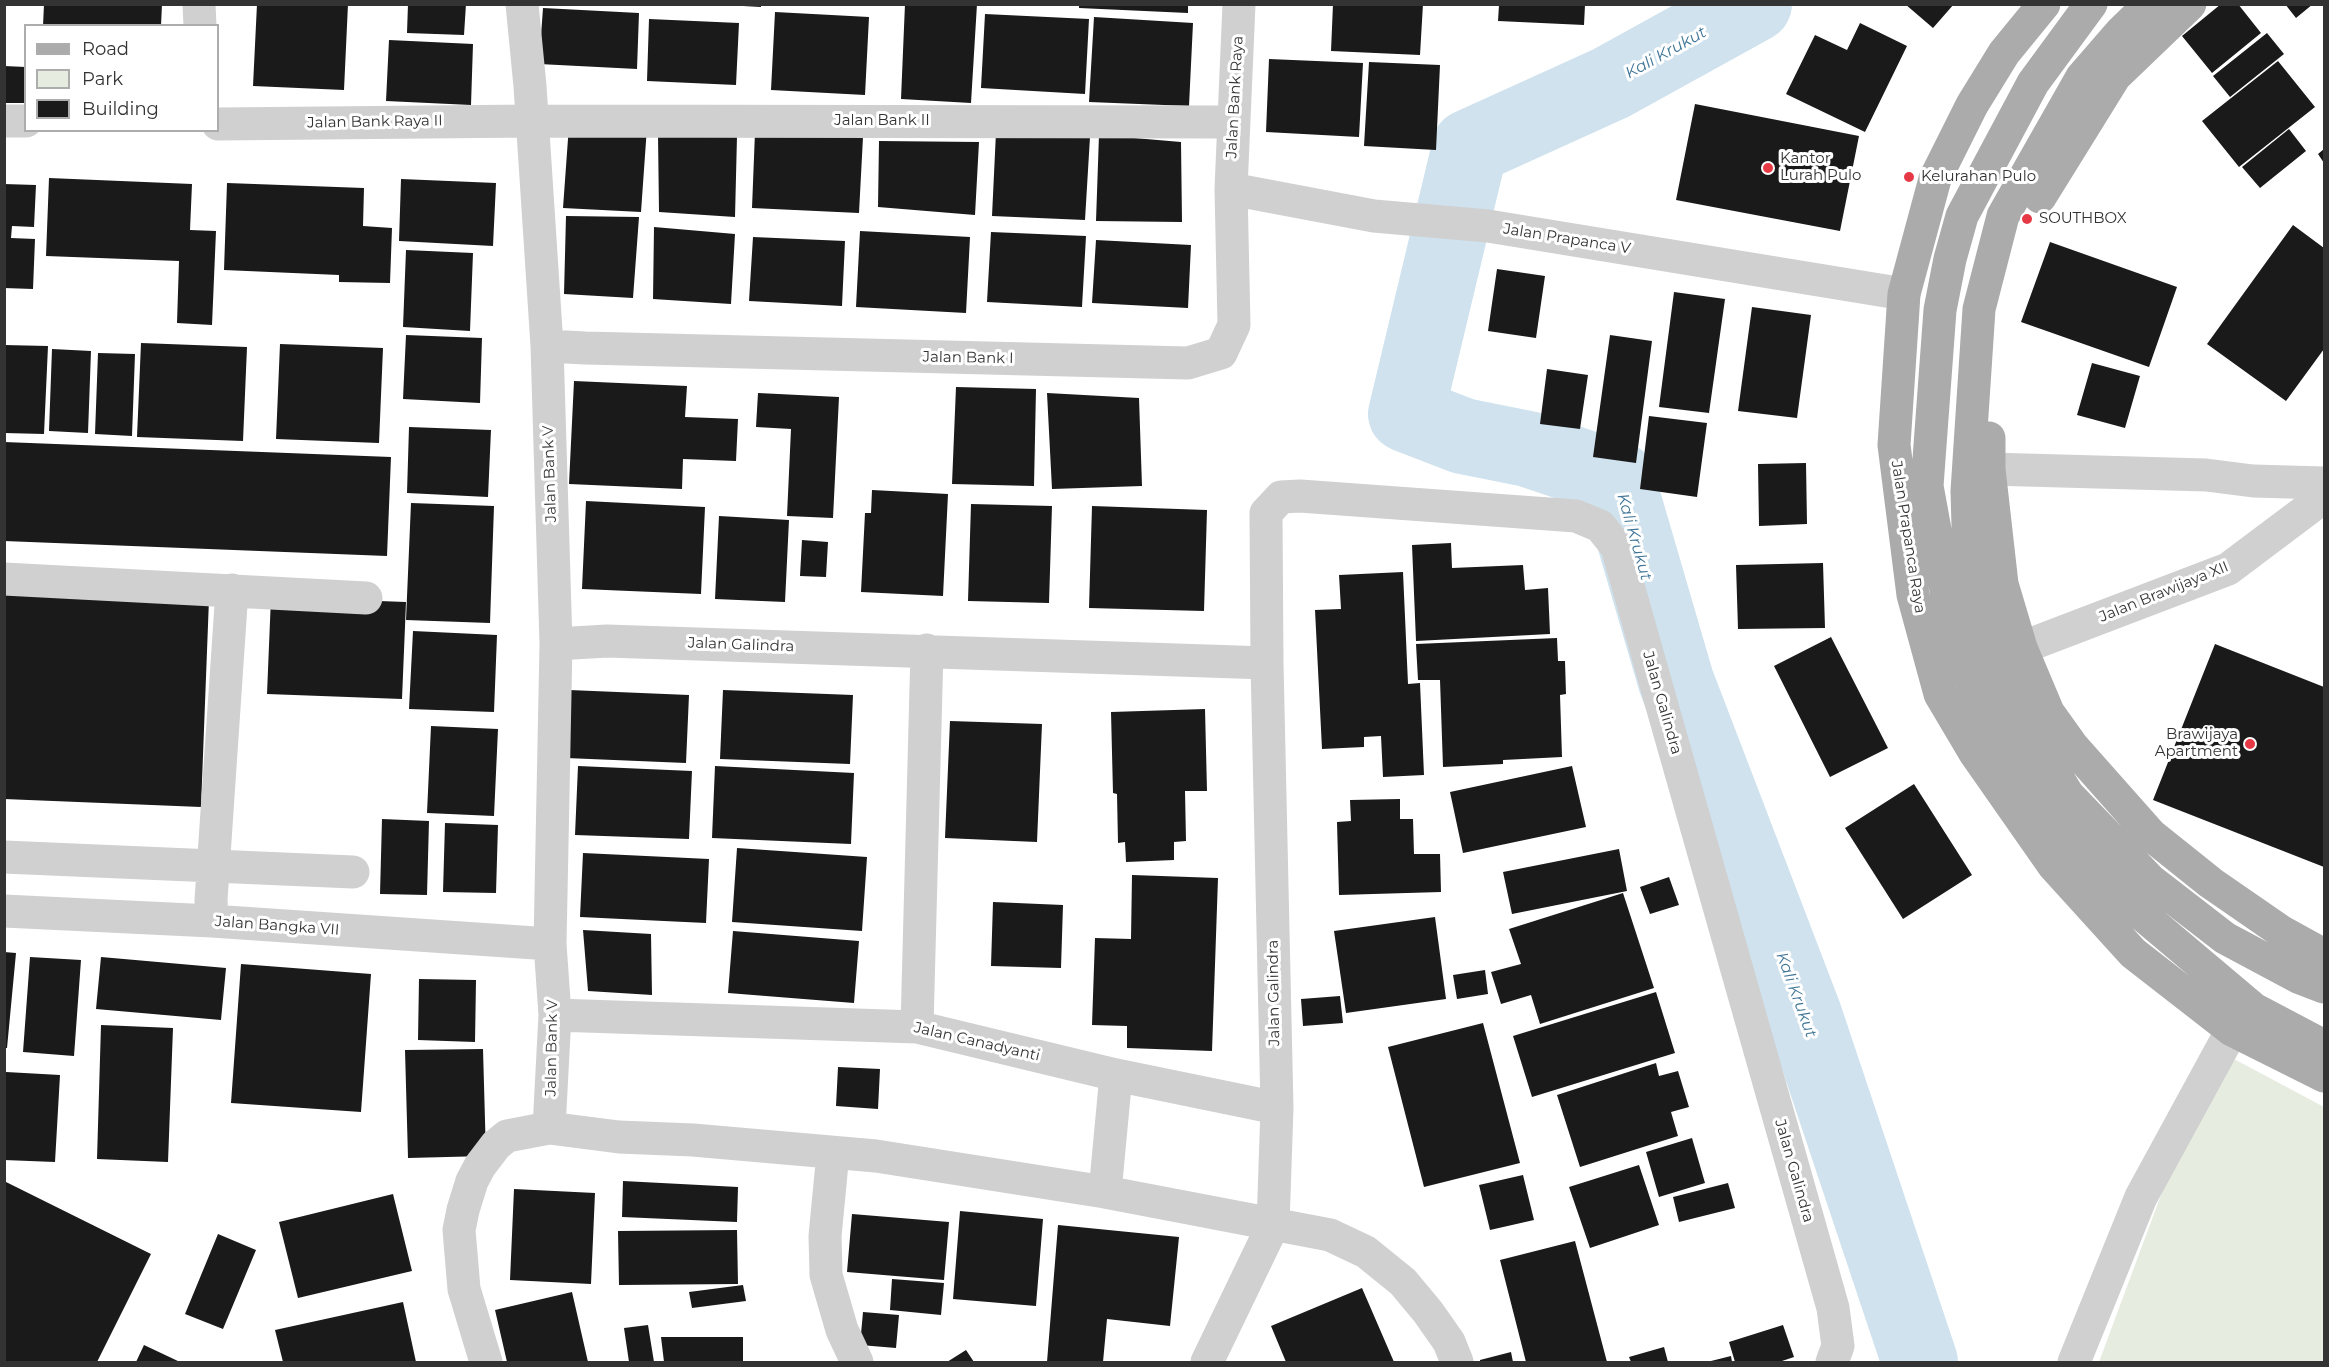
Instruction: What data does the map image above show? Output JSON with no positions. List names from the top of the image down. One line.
{"streets":{"main road":["Jalan Prapanca Raya"],"street":["Jalan Bank Raya","Jalan Bank II","Jalan Bank Raya II","Jalan Prapanca V","Jalan Bank I","Jalan Bank V","Jalan Brawijaya XII","Jalan Galindra","Jalan Bangka VII","Jalan Canadyanti"]},"crossings":[["Jalan Bank Raya","Jalan Bank II"],["Jalan Bank Raya","Jalan Prapanca V"],["Jalan Bank Raya","Jalan Bank I"],["Jalan Bank II","Jalan Bank Raya II"],["Jalan Bank II","Jalan Bank V"],["Jalan Bank Raya II","Jalan Bank V"],["Jalan Prapanca V","Jalan Bank I"],["Jalan Prapanca V","Jalan Prapanca Raya"],["Jalan Bank I","Jalan Bank V"],["Jalan Bank V","Jalan Galindra"],["Jalan Bank V","Jalan Bangka VII"],["Jalan Bank V","Jalan Canadyanti"],["Jalan Galindra","Jalan Canadyanti"]],"water":["Kali Krukut"],"places":["Kantor Lurah Pulo","Kelurahan Pulo","SOUTHBOX","Brawijaya Apartment"],"legend":["Road","Park","Building"]}
